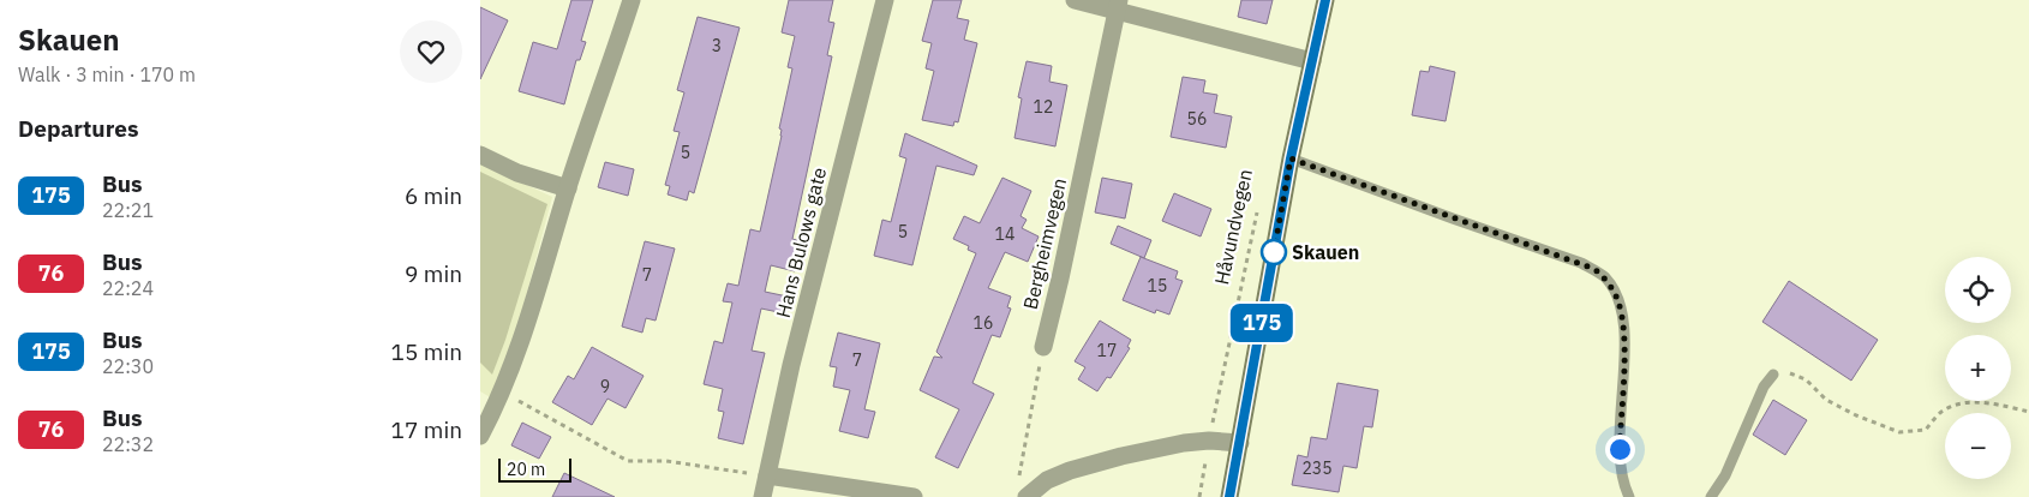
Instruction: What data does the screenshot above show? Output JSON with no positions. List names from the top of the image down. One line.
{"streets":{"street":["Hans Bulows gate","Bergheimvegen"],"path":["Håvundvegen"]},"places":["Skauen"],"lines":["bus line 175"],"house_numbers":["3","12","56","5","5","14","7","15","16","17","7","9","235"],"scale_bar":"20 m","page":{"heading":[["Skauen","Walk · 3 min · 170 m"],"Departures"],"on_map":"175","list":[{"mark":"175","name":"Bus","note":"22:21","value":"6 min"},{"mark":"76","name":"Bus","note":"22:24","value":"9 min"},{"mark":"175","name":"Bus","note":"22:30","value":"15 min"},{"mark":"76","name":"Bus","note":"22:32","value":"17 min"}],"map_buttons":["+","−"],"scale":"20 m"}}
